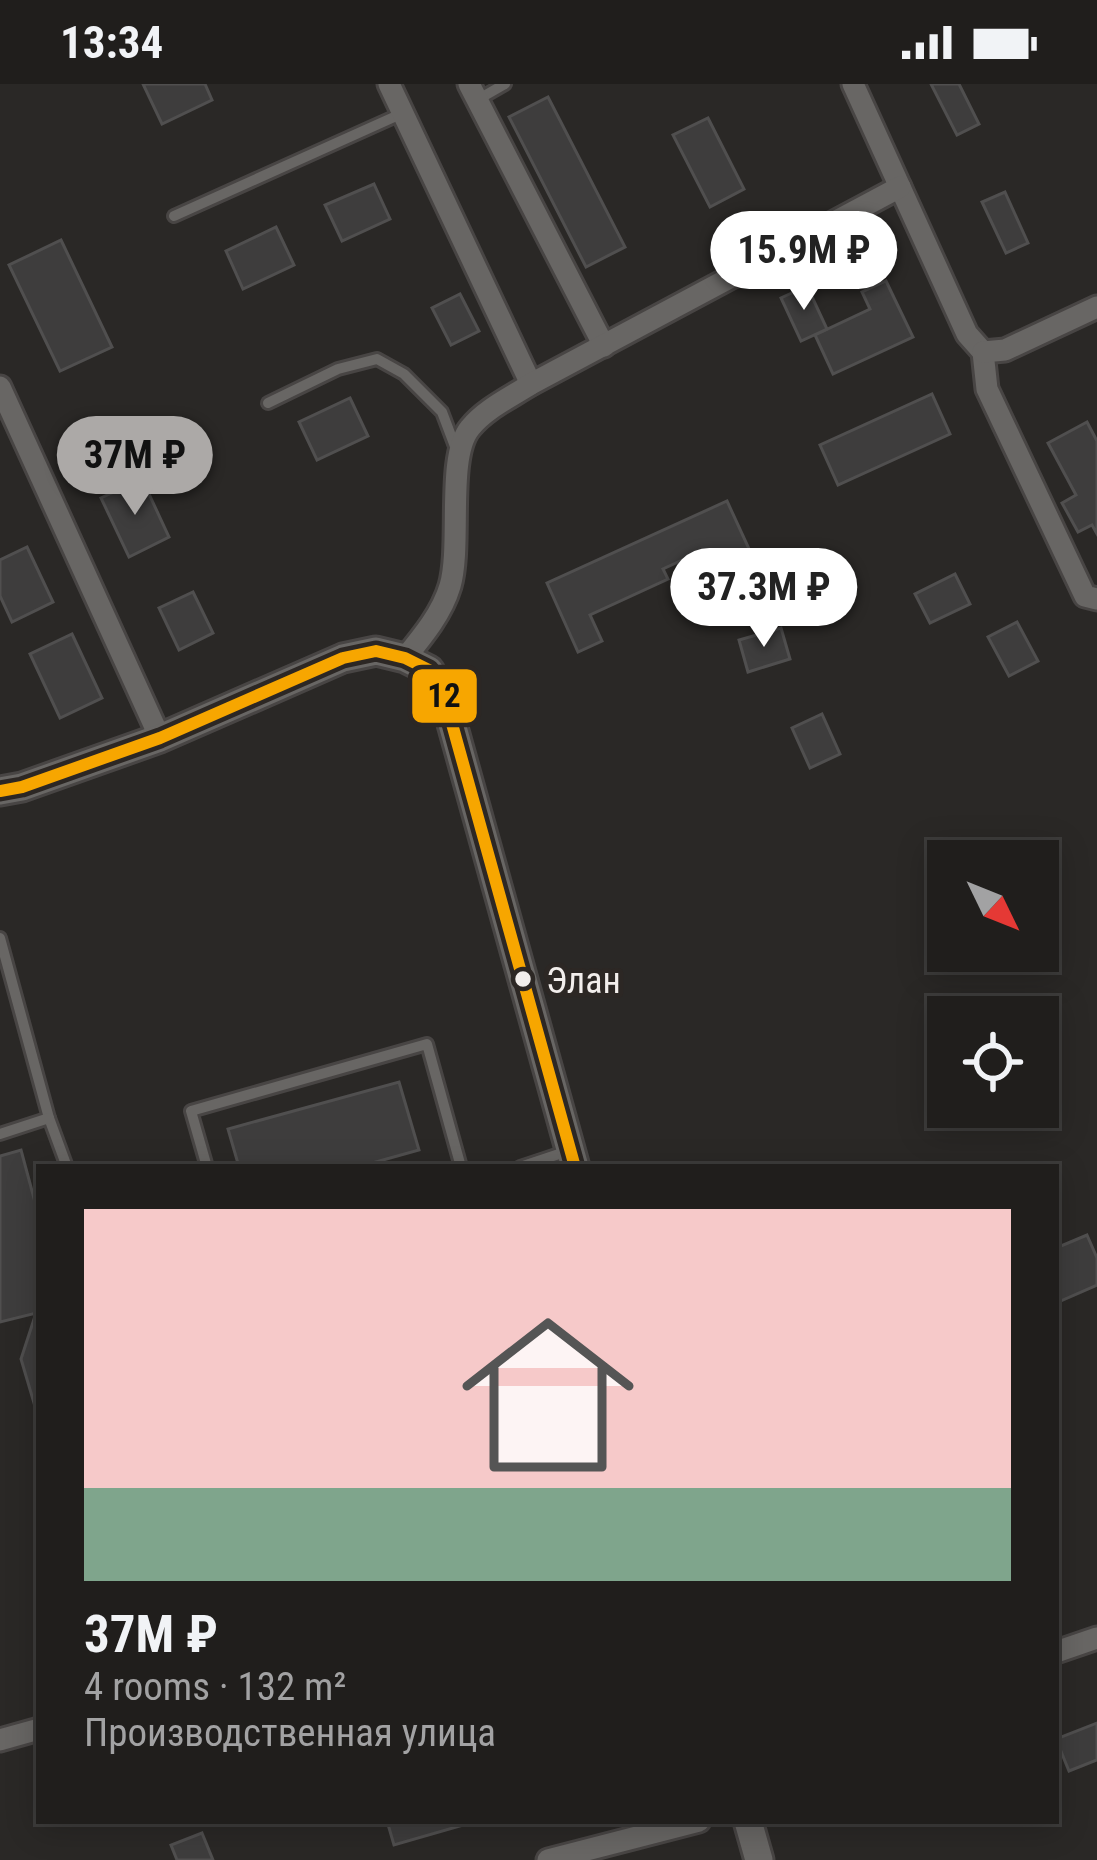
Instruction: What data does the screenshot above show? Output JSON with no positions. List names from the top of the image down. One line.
{"places":["Элан"],"lines":["transit line 12"],"north":"bottom right","page":{"status":"13:34","price":["15.9M ₽","37M ₽","37.3M ₽"],"list":[{"name":"37M ₽","note":"4 rooms · 132 m² · Производственная улица"}]}}
